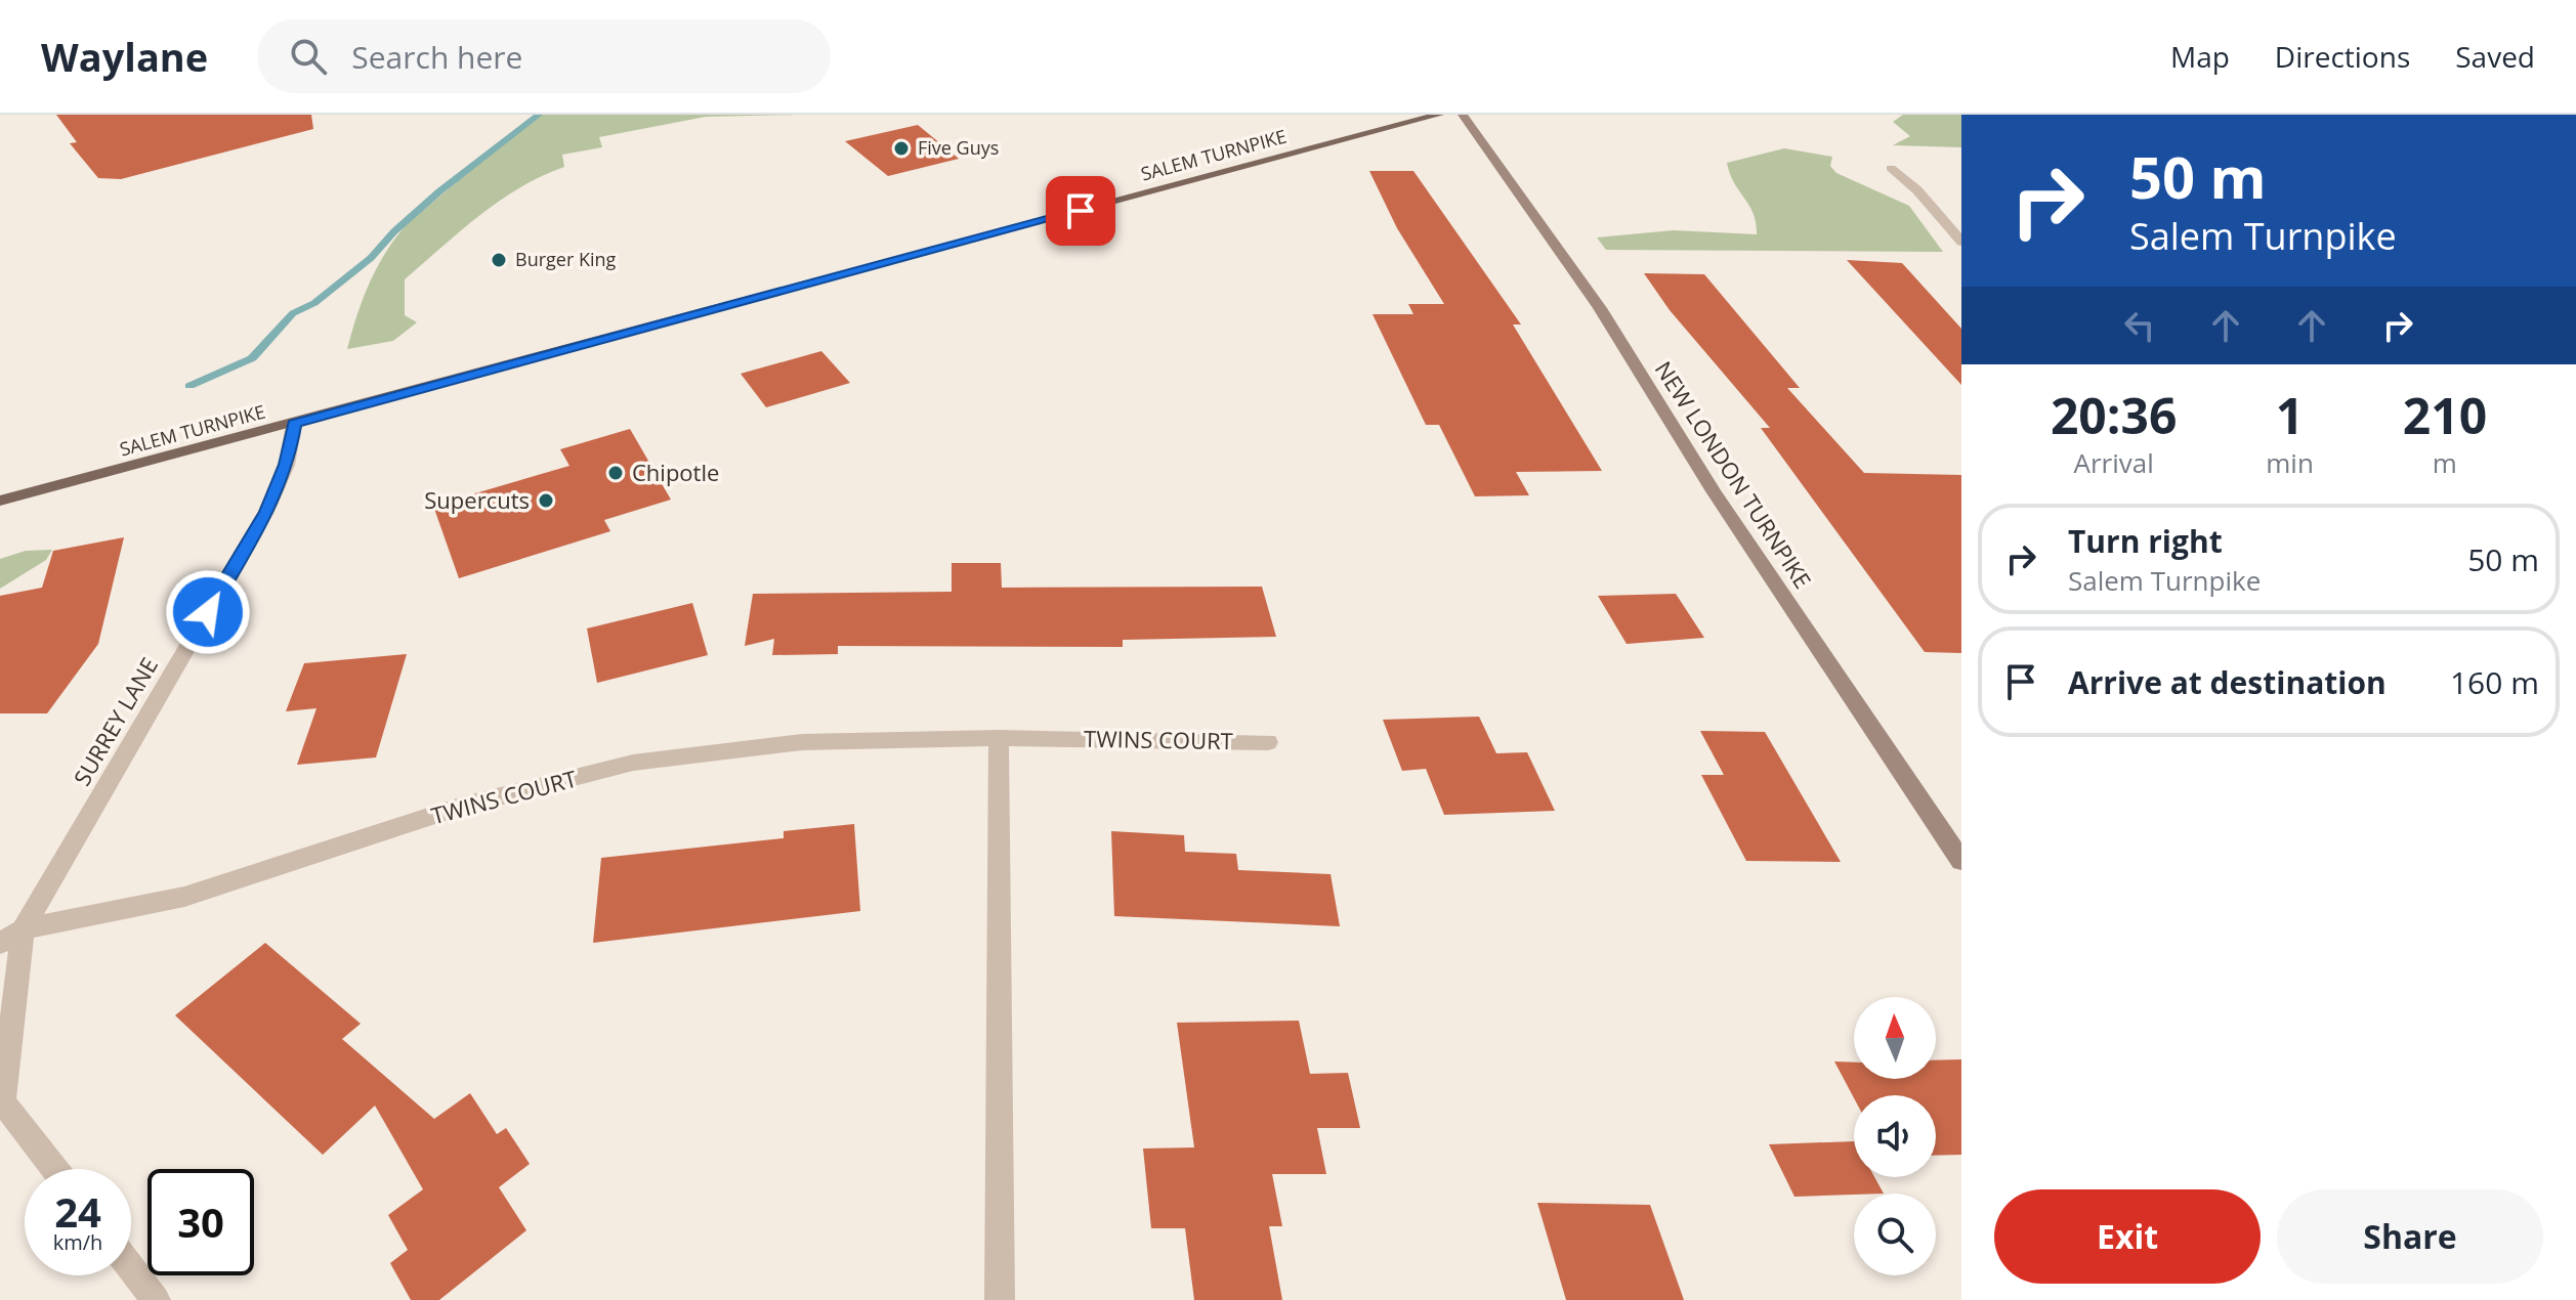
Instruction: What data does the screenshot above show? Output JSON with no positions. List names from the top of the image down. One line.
{"streets":{"main road":["SALEM TURNPIKE","NEW LONDON TURNPIKE"],"street":["SURREY LANE","TWINS COURT"]},"crossings":[["SALEM TURNPIKE","SURREY LANE"],["SURREY LANE","TWINS COURT"]],"places":["Five Guys","Burger King","Chipotle","Supercuts"],"north":"top","page":{"header":"Waylane","search":"Search here","nav":["Map","Directions","Saved"],"turn":["50 m","Salem Turnpike"],"eta":["20:36","Arrival","1","min","210","m"],"list":[{"name":"Turn right","note":"Salem Turnpike","value":"50 m"},{"name":"Arrive at destination","value":"160 m"}],"speed":"24 km/h","limit":"30","buttons":["Exit","Share"]}}
